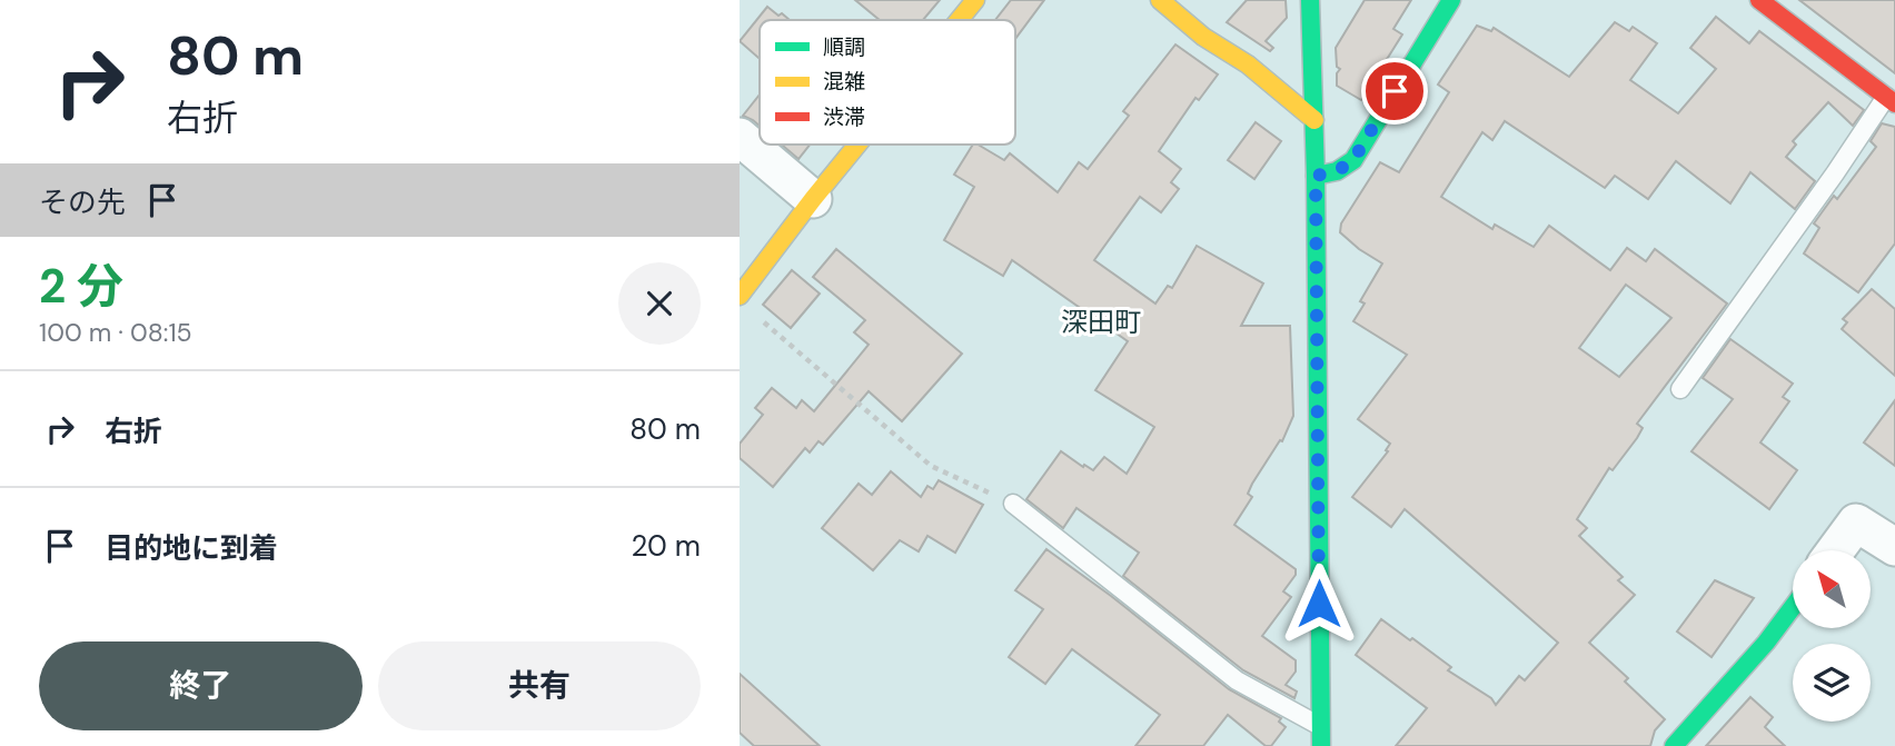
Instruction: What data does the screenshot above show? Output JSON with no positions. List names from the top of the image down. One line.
{"districts":["深田町"],"legend":["順調","混雑","渋滞"],"north":"top left","page":{"turn":["80 m","右折"],"then":"その先","heading":["2 分","100 m · 08:15"],"list":[{"name":"右折","value":"80 m"},{"name":"目的地に到着","value":"20 m"}],"buttons":["終了","共有"]}}
